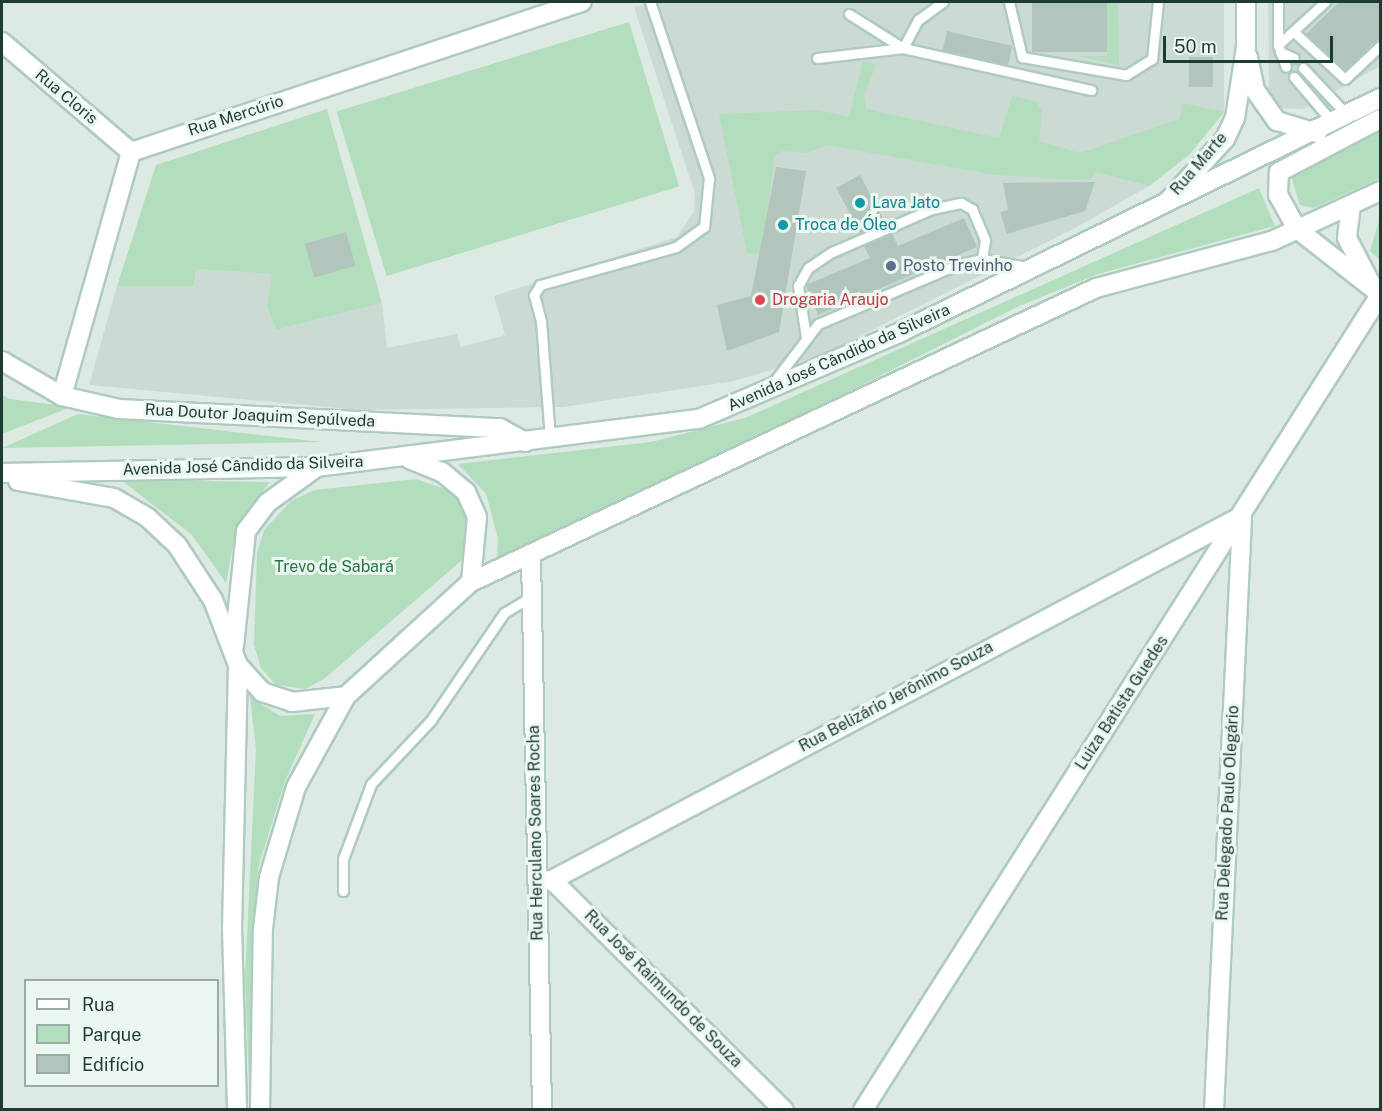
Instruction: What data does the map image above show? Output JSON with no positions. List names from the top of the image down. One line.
{"streets":{"street":["Rua Cloris","Rua Mercúrio","Rua Marte","Avenida José Cândido da Silveira","Rua Doutor Joaquim Sepúlveda","Rua Belizário Jerônimo Souza","Luiza Batista Guedes","Rua Delegado Paulo Olegário","Rua Herculano Soares Rocha","Rua José Raimundo de Souza"]},"crossings":[["Rua Cloris","Rua Mercúrio"],["Rua Marte","Avenida José Cândido da Silveira"],["Avenida José Cândido da Silveira","Rua Doutor Joaquim Sepúlveda"],["Rua Belizário Jerônimo Souza","Luiza Batista Guedes"],["Rua Belizário Jerônimo Souza","Rua Delegado Paulo Olegário"],["Rua Belizário Jerônimo Souza","Rua Herculano Soares Rocha"],["Rua Belizário Jerônimo Souza","Rua José Raimundo de Souza"],["Luiza Batista Guedes","Rua Delegado Paulo Olegário"],["Rua Herculano Soares Rocha","Rua José Raimundo de Souza"]],"parks":["Trevo de Sabará"],"places":["Lava Jato","Troca de Óleo","Posto Trevinho","Drogaria Araujo"],"legend":["Rua","Parque","Edifício"],"scale_bar":"50 m"}
